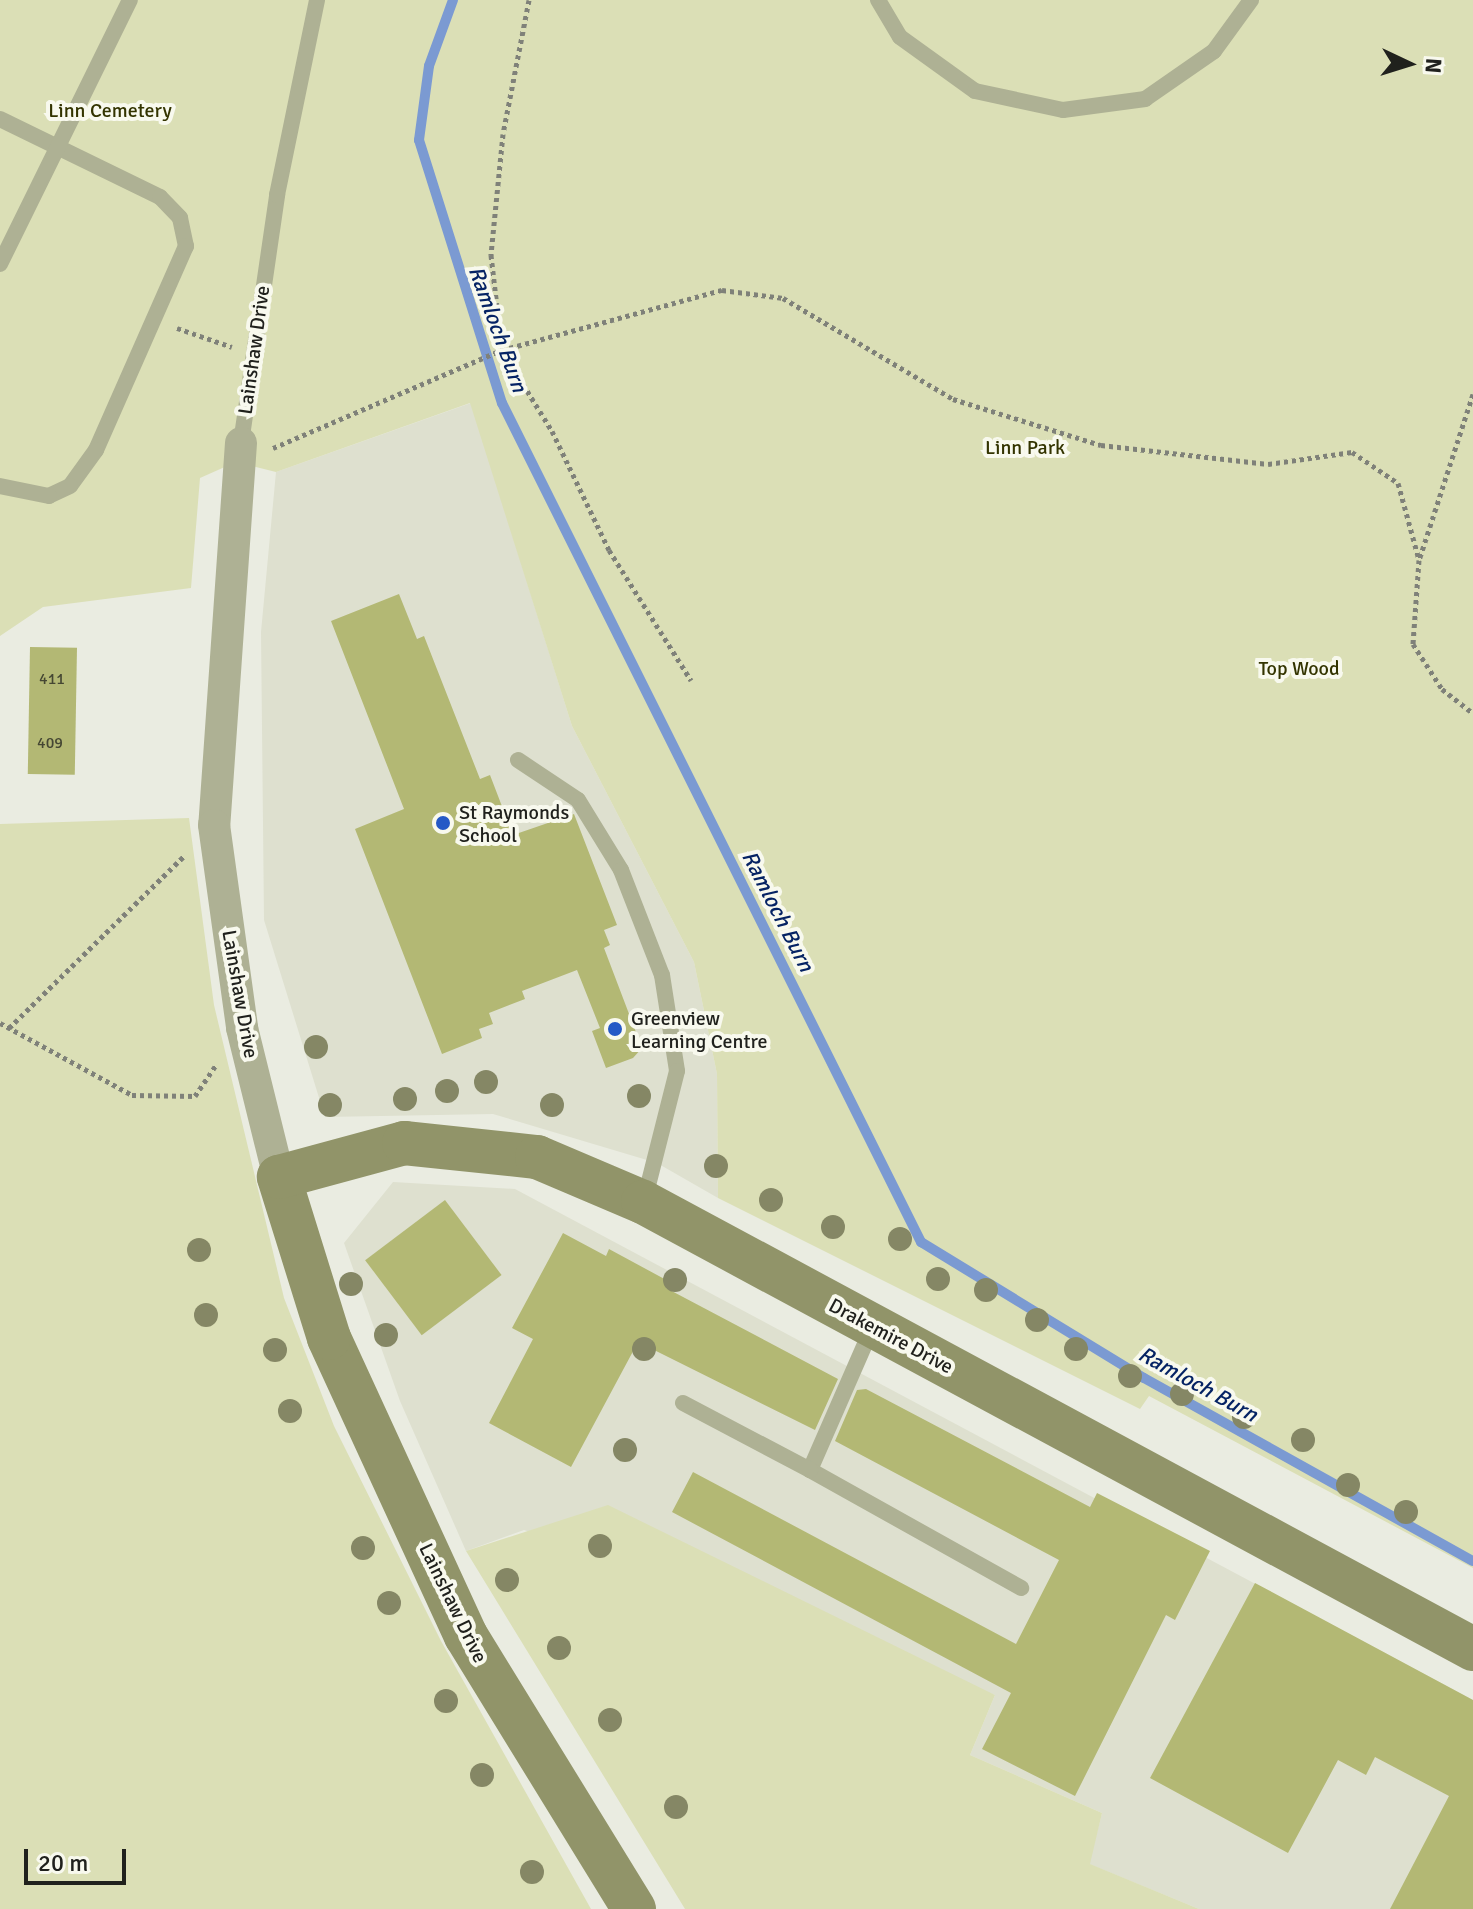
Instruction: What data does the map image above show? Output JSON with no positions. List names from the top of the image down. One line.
{"streets":{"street":["Lainshaw Drive","Drakemire Drive"]},"crossings":[["Lainshaw Drive","Drakemire Drive"]],"water":["Ramloch Burn"],"parks":["Linn Cemetery","Linn Park","Top Wood"],"places":["St Raymonds School","Greenview Learning Centre"],"house_numbers":["411","409"],"scale_bar":"20 m","north":"right"}
